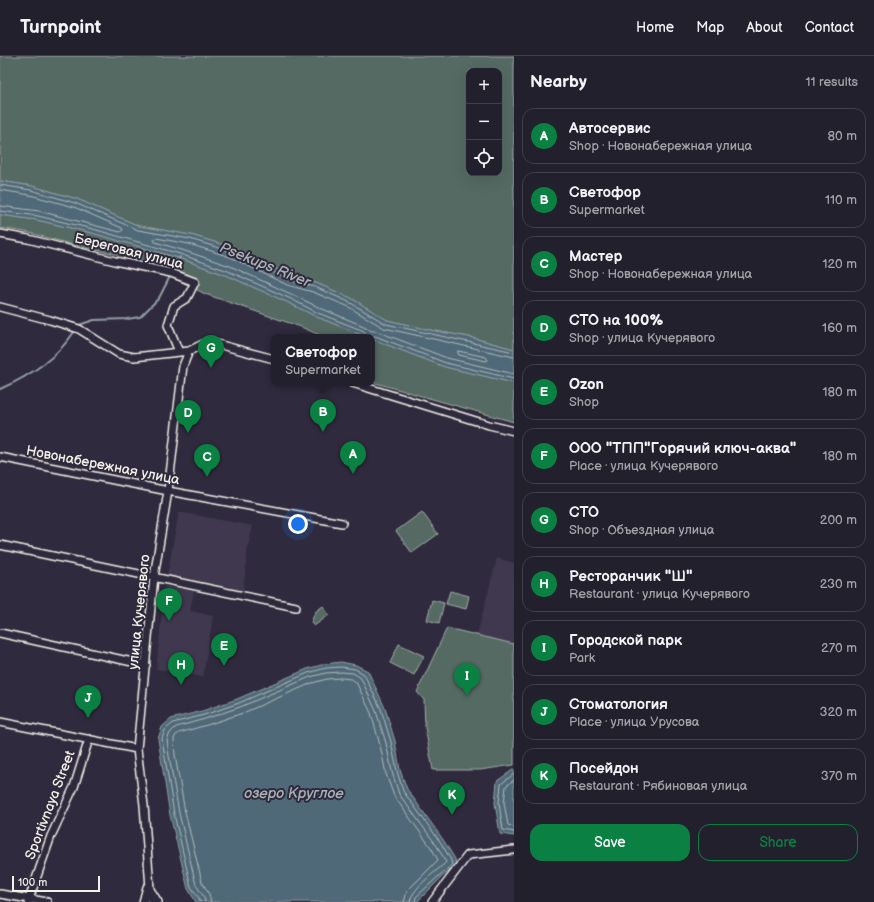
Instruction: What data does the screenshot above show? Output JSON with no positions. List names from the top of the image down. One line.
{"streets":{"street":["Береговая улица","Новонабережная улица","улица Кучерявого","Sportivnaya Street"]},"crossings":[["Новонабережная улица","улица Кучерявого"]],"water":["Psekups River","озеро Круглое"],"scale_bar":"100 m","page":{"header":"Turnpoint","nav":["Home","Map","About","Contact"],"heading":["Nearby","11 results"],"map_buttons":["+","−"],"list":[{"mark":"A","name":"Автосервис","note":"Shop · Новонабережная улица","value":"80 m"},{"mark":"B","name":"Светофор","note":"Supermarket","value":"110 m"},{"mark":"C","name":"Мастер","note":"Shop · Новонабережная улица","value":"120 m"},{"mark":"D","name":"СТО на 100%","note":"Shop · улица Кучерявого","value":"160 m"},{"mark":"E","name":"Ozon","note":"Shop","value":"180 m"},{"mark":"F","name":"ООО \"ТПП\"Горячий ключ-аква\"","note":"Place · улица Кучерявого","value":"180 m"},{"mark":"G","name":"СТО","note":"Shop · Объездная улица","value":"200 m"},{"mark":"H","name":"Ресторанчик \"Ш\"","note":"Restaurant · улица Кучерявого","value":"230 m"},{"mark":"I","name":"Городской парк","note":"Park","value":"270 m"},{"mark":"J","name":"Стоматология","note":"Place · улица Урусова","value":"320 m"},{"mark":"K","name":"Посейдон","note":"Restaurant · Рябиновая улица","value":"370 m"}],"popup":["Светофор","Supermarket"],"pins":["G","B","D","A","C","F","E","H","I","J","K"],"buttons":["Save","Share"],"scale":"100 m"}}
